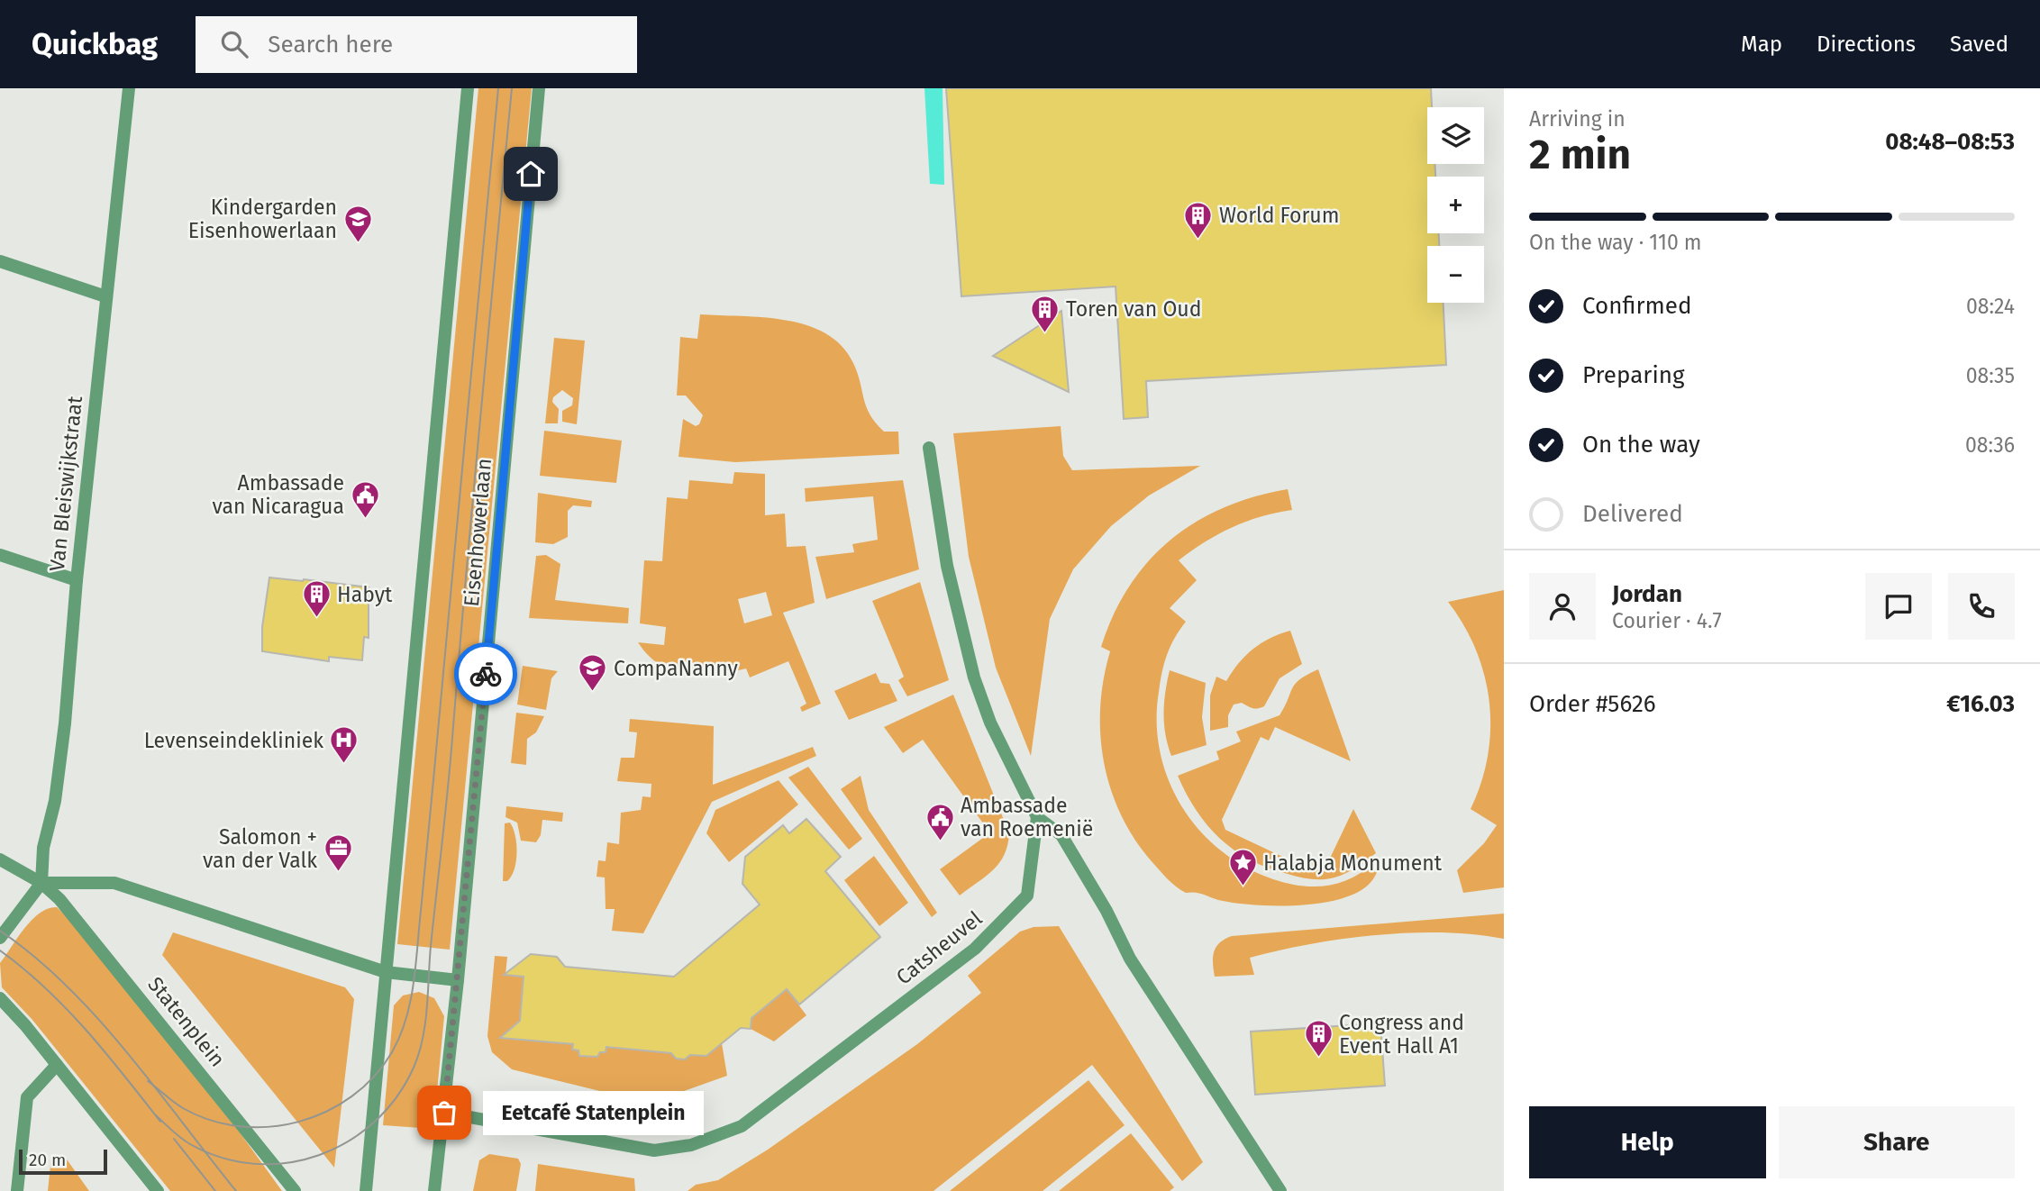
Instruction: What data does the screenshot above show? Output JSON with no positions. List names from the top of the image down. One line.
{"streets":{"street":["Van Bleiswijkstraat","Eisenhowerlaan","Catsheuvel","Statenplein"]},"crossings":[["Van Bleiswijkstraat","Statenplein"]],"places":{"building":["World Forum","Toren van Oud","Habyt","Congress and Event Hall A1"],"school or university":["Kindergarden Eisenhowerlaan","CompaNanny"],"public building":["Ambassade van Nicaragua","Ambassade van Roemenië"],"hospital":["Levenseindekliniek"],"office":["Salomon + van der Valk"],"place":["Halabja Monument"],"other":["Eetcafé Statenplein"]},"scale_bar":"20 m","page":{"header":"Quickbag","search":"Search here","nav":["Map","Directions","Saved"],"heading":["2 min","Arriving in","08:48–08:53"],"panel":["Jordan","Courier · 4.7","Order #5626","€16.03"],"map_buttons":["+","−"],"bar":"On the way · 110 m","list":[["Confirmed","08:24"],["Preparing","08:35"],["On the way","08:36"],"Delivered"],"bubble":"Eetcafé Statenplein","buttons":["Help","Share"],"scale":"20 m"}}
